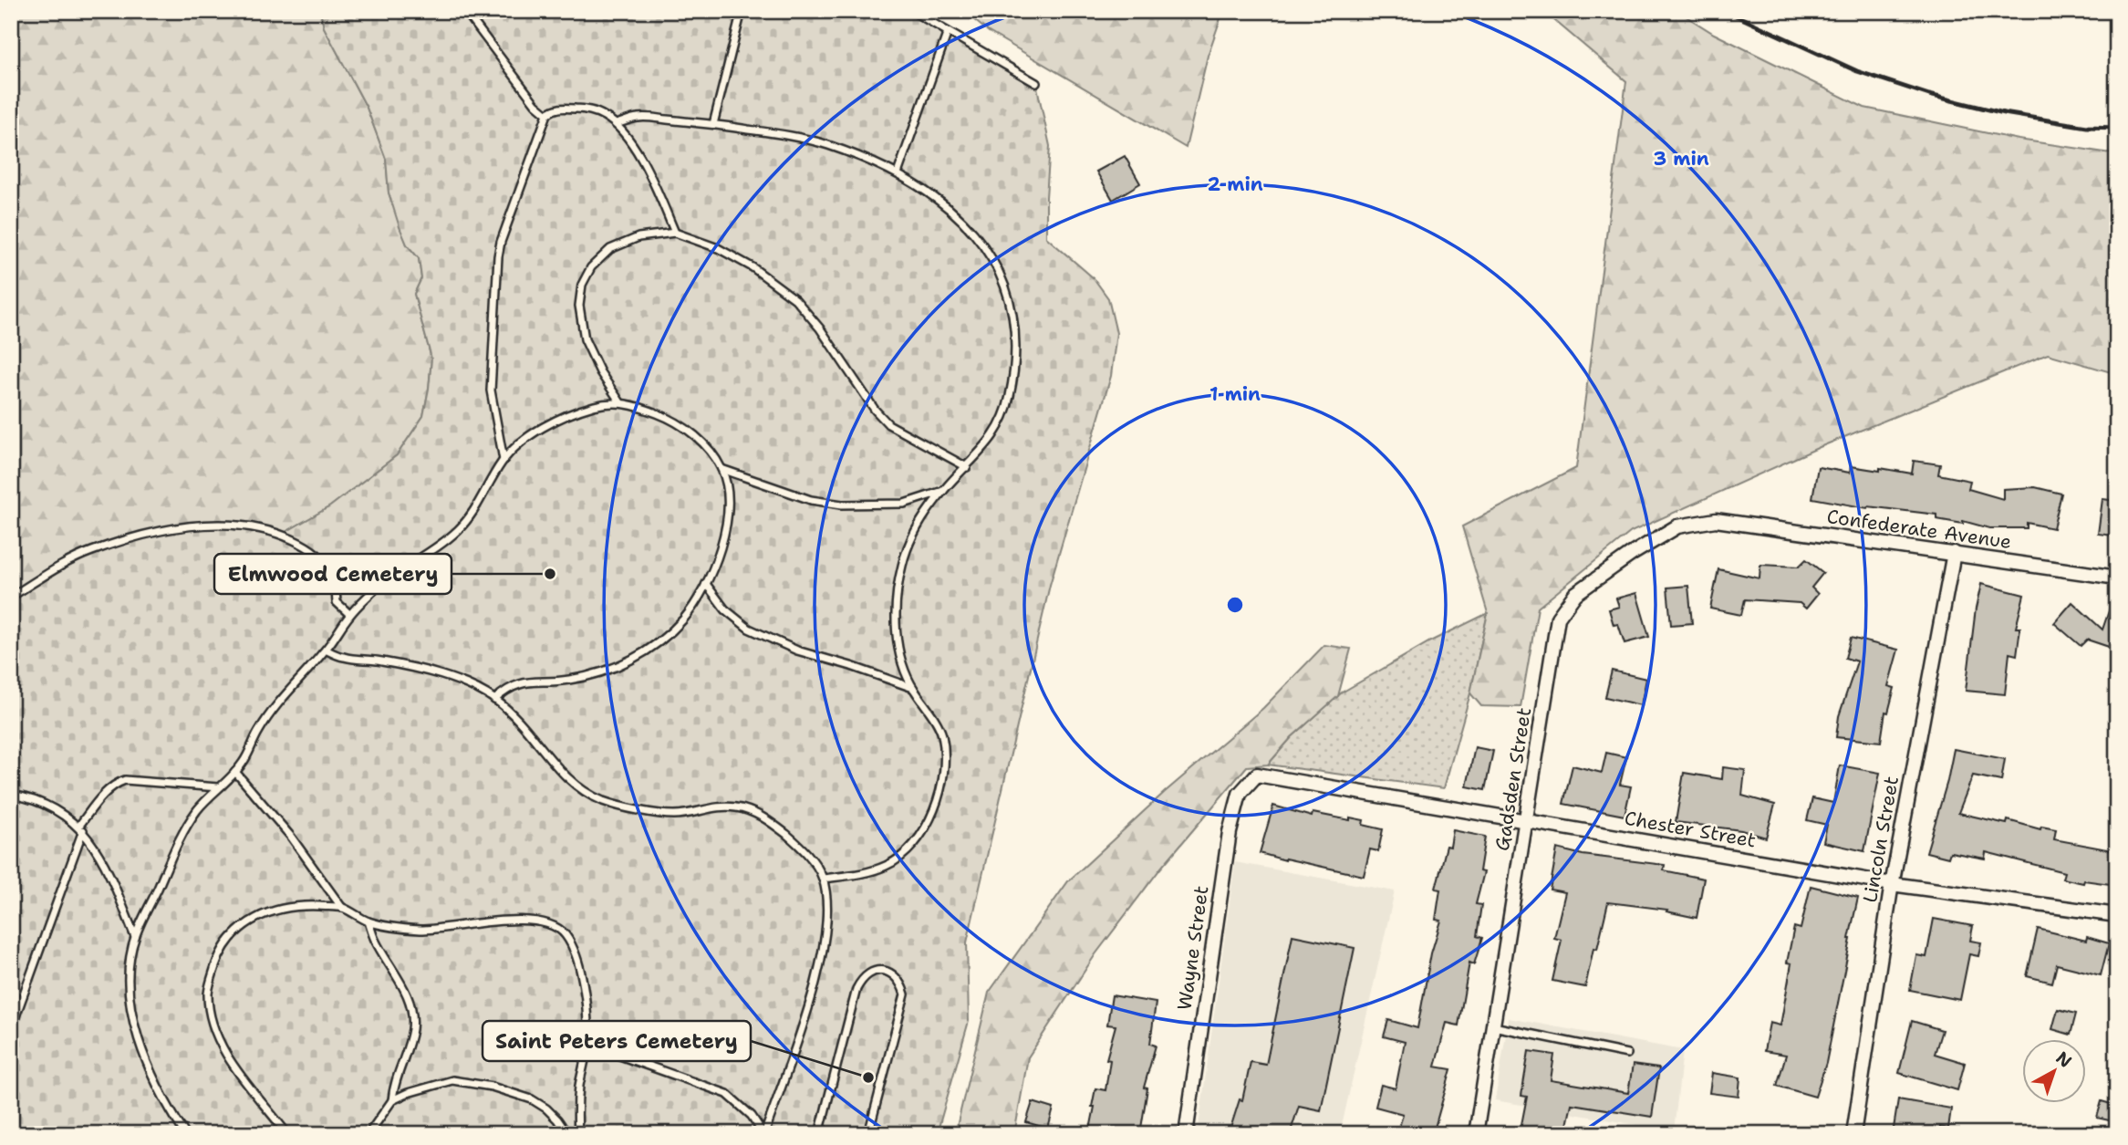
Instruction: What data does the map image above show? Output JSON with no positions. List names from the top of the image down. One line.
{"streets":{"street":["Confederate Avenue","Gadsden Street","Chester Street","Lincoln Street","Wayne Street"]},"crossings":[["Confederate Avenue","Gadsden Street"],["Confederate Avenue","Lincoln Street"],["Gadsden Street","Chester Street"],["Chester Street","Lincoln Street"],["Chester Street","Wayne Street"]],"places":["Elmwood Cemetery","Saint Peters Cemetery"],"north":"top right","rings":["3 min","2 min","1 min"]}
